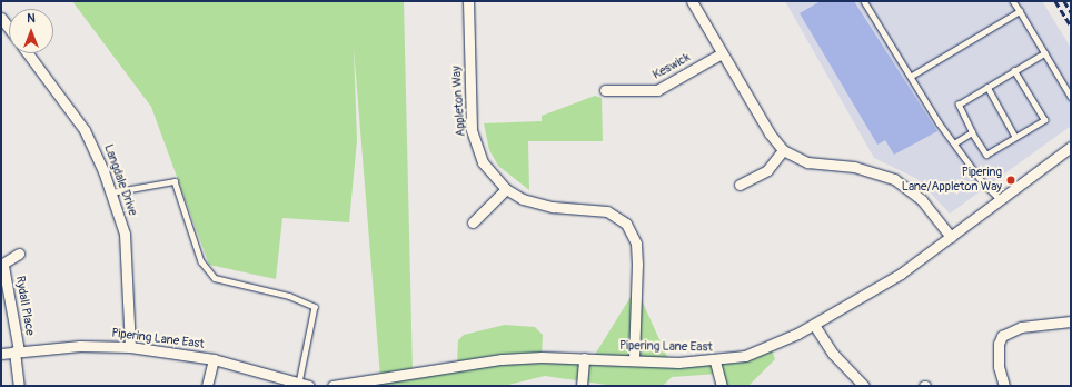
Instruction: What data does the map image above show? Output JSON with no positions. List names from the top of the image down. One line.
{"streets":{"street":["Keswick","Appleton Way","Langdale Drive","Rydall Place","Pipering Lane East"]},"crossings":[["Appleton Way","Pipering Lane East"],["Langdale Drive","Pipering Lane East"],["Rydall Place","Pipering Lane East"]],"places":["Pipering Lane/Appleton Way"],"north":"top"}
